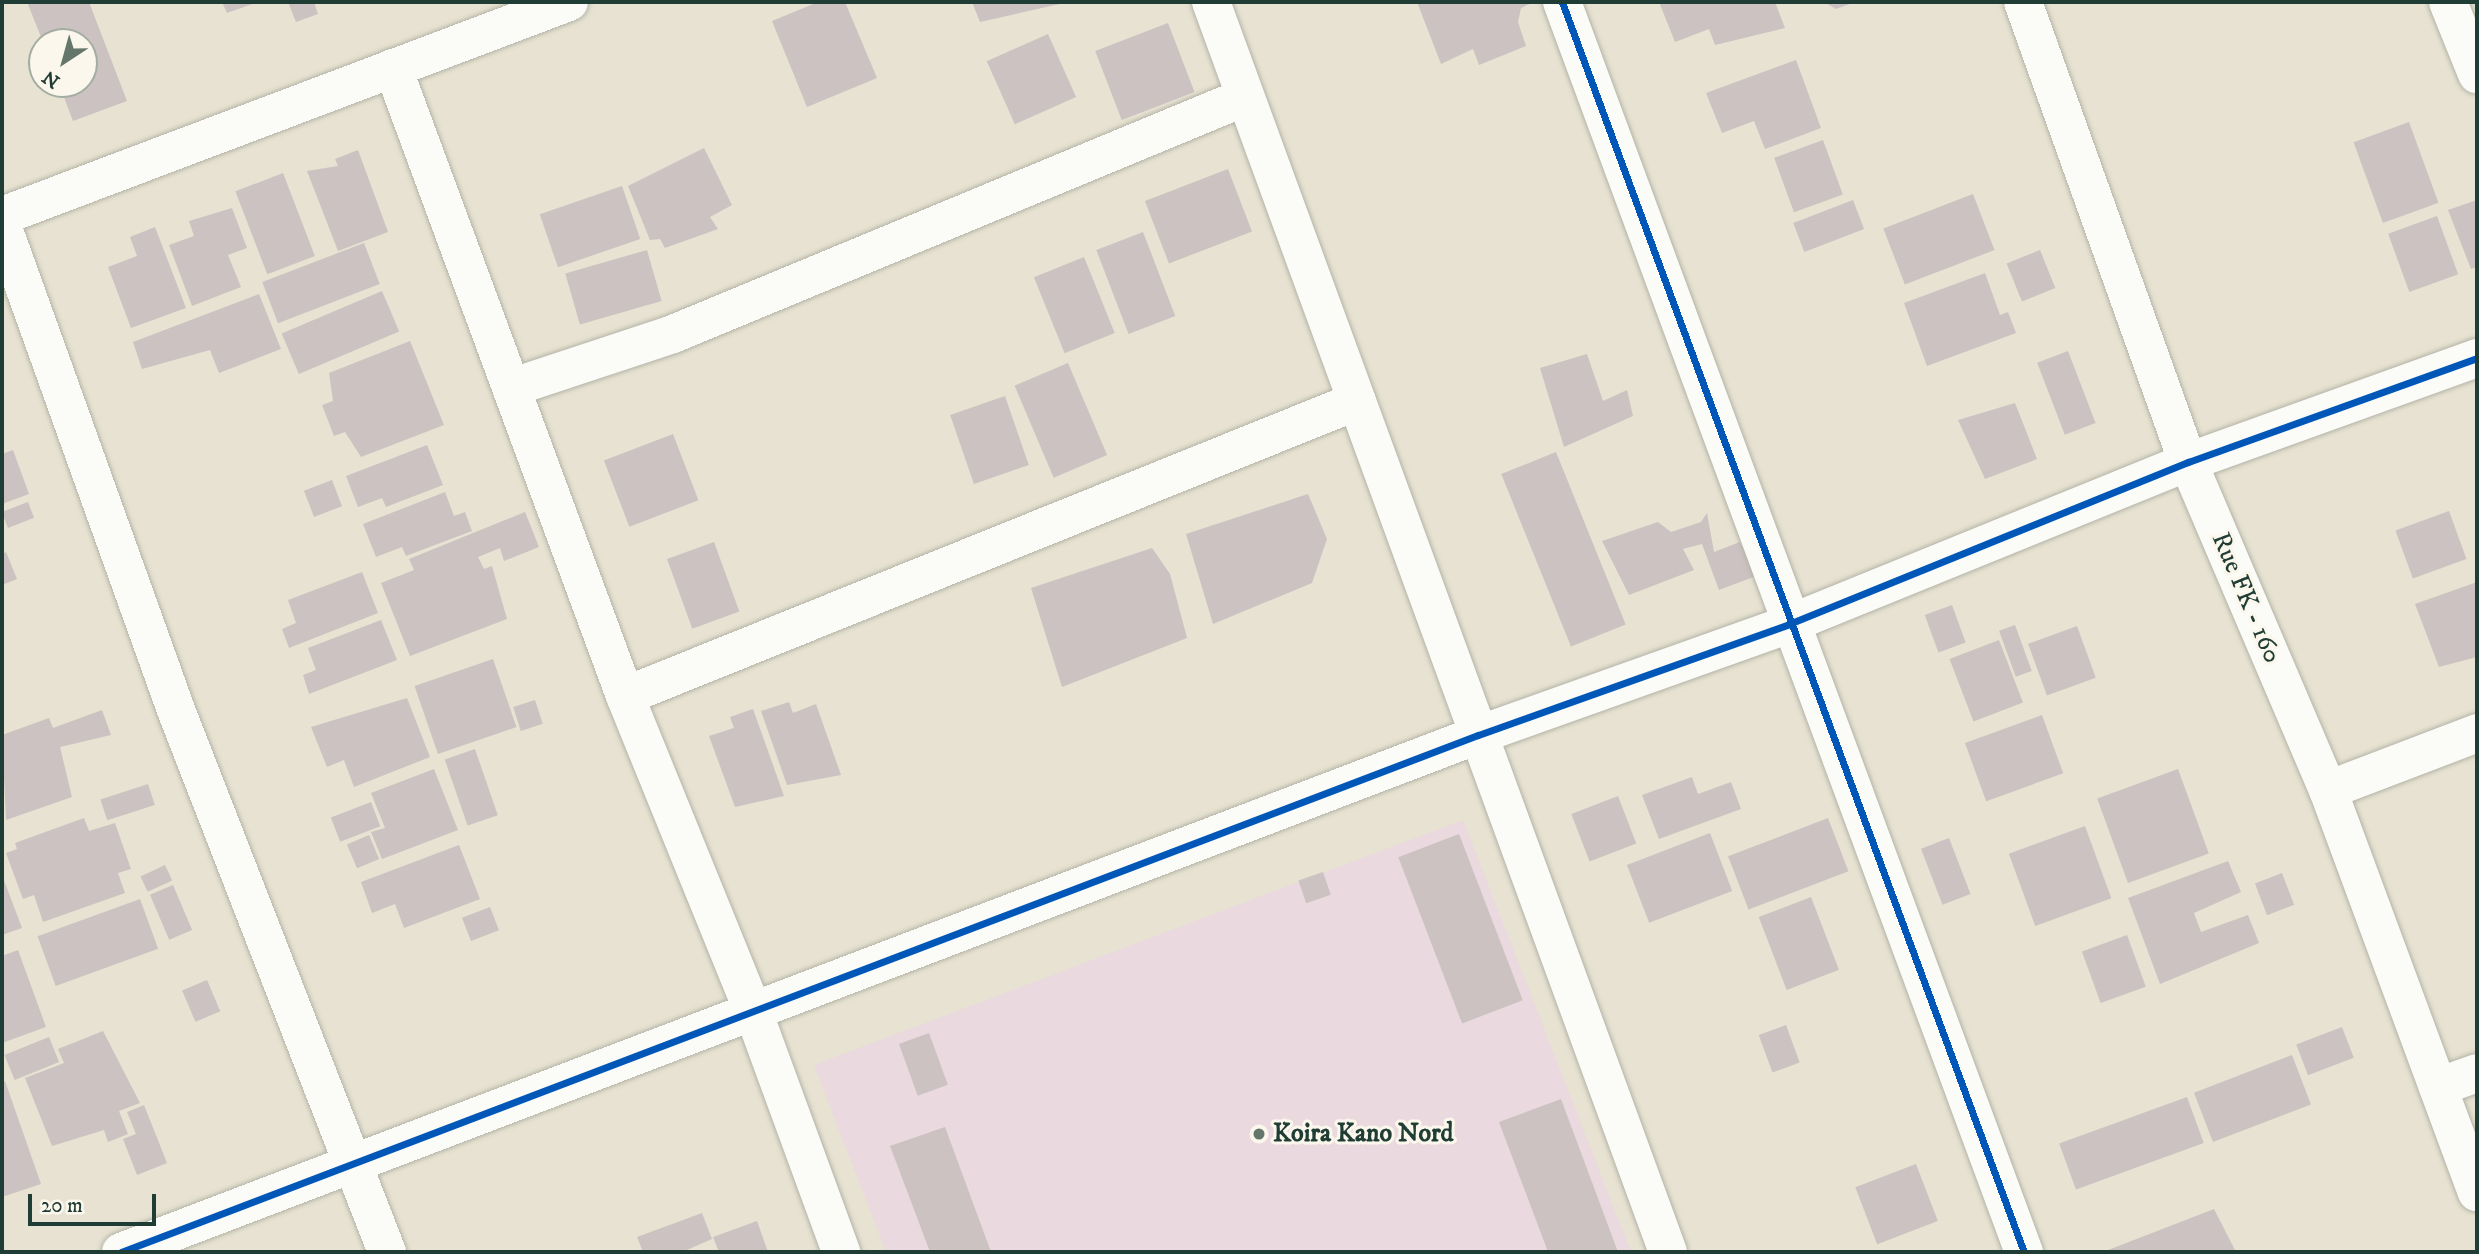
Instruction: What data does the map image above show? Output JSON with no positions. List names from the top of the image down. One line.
{"streets":{"street":["Rue FK - 160"]},"places":["Koira Kano Nord"],"scale_bar":"20 m","north":"bottom left"}
